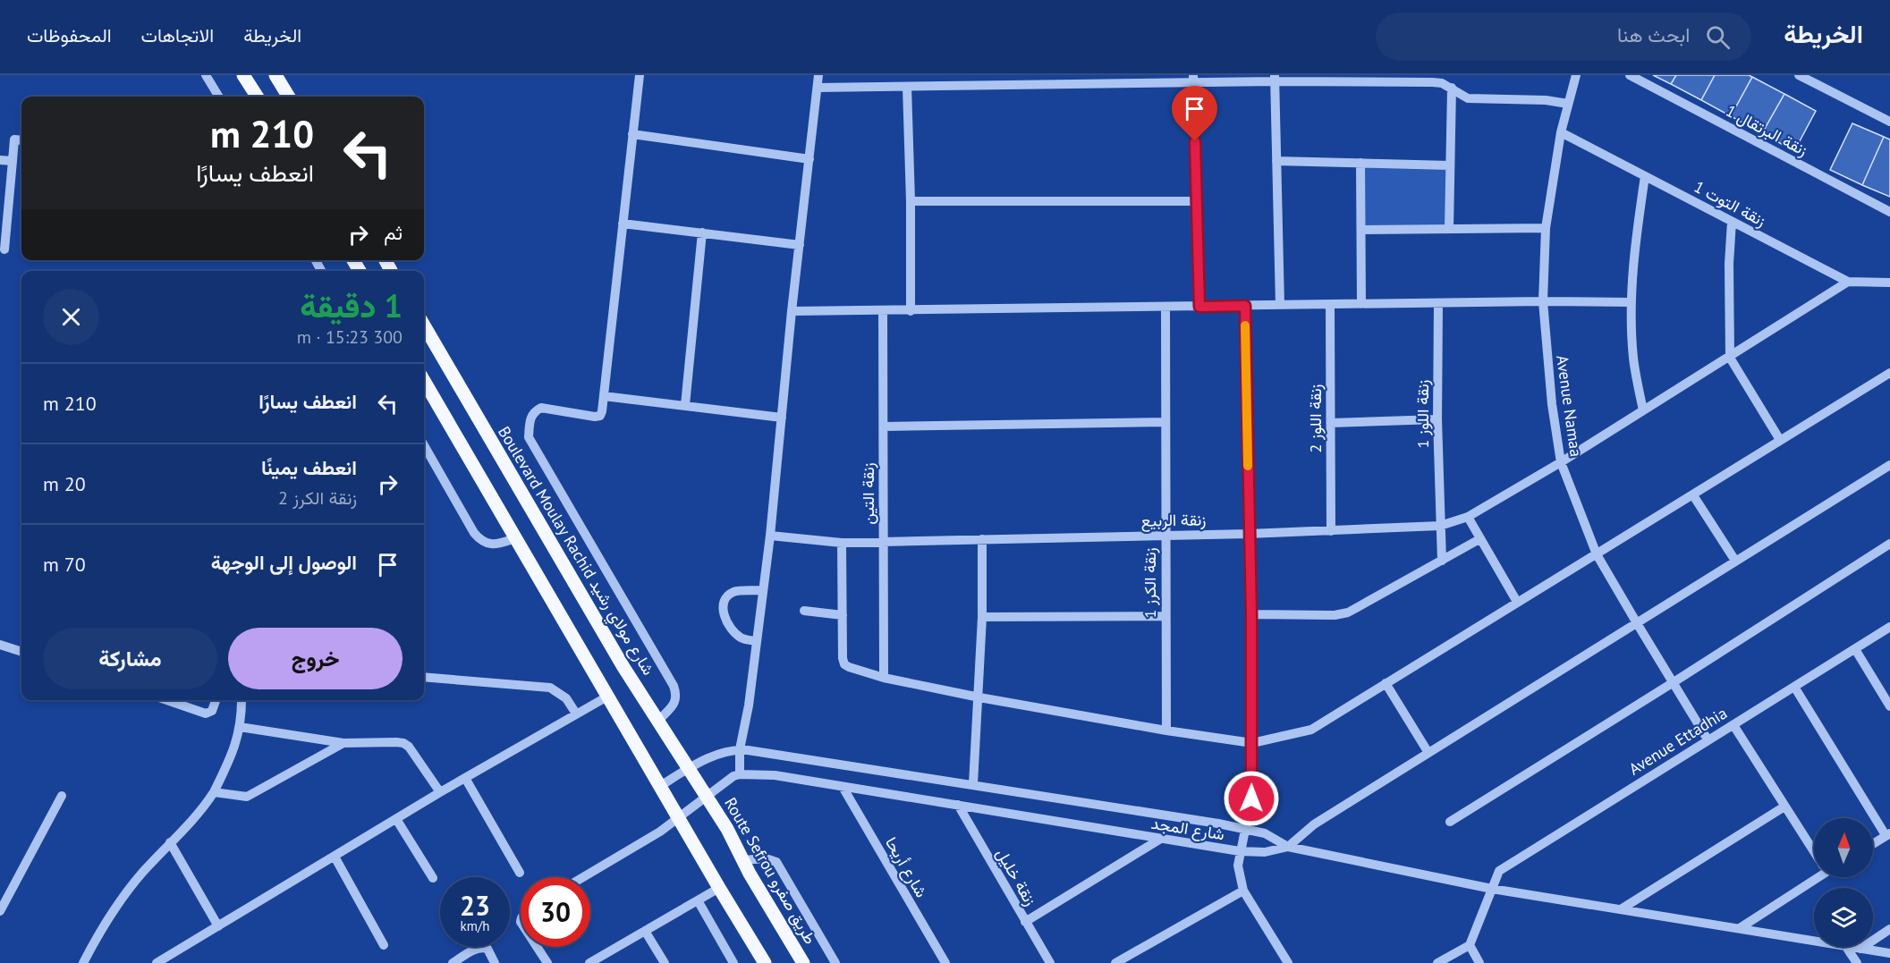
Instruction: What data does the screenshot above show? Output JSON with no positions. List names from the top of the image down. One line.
{"streets":{"main road":["Boulevard Moulay Rachid شارع مولاي رشيد","Route Sefrou طريق صفرو"],"street":["زنقة البرتقال 1","زنقة التوت 1","Avenue Namaa","زنقة اللوز 1","زنقة اللوز 2","زنقة التين","زنقة الربيع","زنقة الكرز 1","Avenue Ettadhia","شارع المجد","شارع أريحا","زنقة خليل"]},"crossings":[["زنقة التوت 1","Avenue Namaa"],["زنقة التوت 1","زنقة الربيع"],["Avenue Namaa","زنقة الربيع"],["Avenue Namaa","Avenue Ettadhia"],["زنقة اللوز 1","زنقة الربيع"],["زنقة اللوز 2","زنقة الربيع"],["زنقة التين","زنقة الربيع"],["زنقة الربيع","زنقة الكرز 1"],["Boulevard Moulay Rachid شارع مولاي رشيد","شارع المجد"],["Boulevard Moulay Rachid شارع مولاي رشيد","Route Sefrou طريق صفرو"],["شارع المجد","شارع أريحا"],["شارع المجد","زنقة خليل"]],"north":"top","page":{"header":"الخريطة","search":"ابحث هنا","nav":["الخريطة","الاتجاهات","المحفوظات"],"turn":["210 m","انعطف يسارًا"],"then":"ثم","heading":["1 دقيقة","300 m · 15:23"],"list":[{"name":"انعطف يسارًا","value":"210 m"},{"name":"انعطف يمينًا","note":"زنقة الكرز 2","value":"20 m"},{"name":"الوصول إلى الوجهة","value":"70 m"}],"buttons":["خروج","مشاركة"],"speed":"23 km/h","limit":"30"}}
